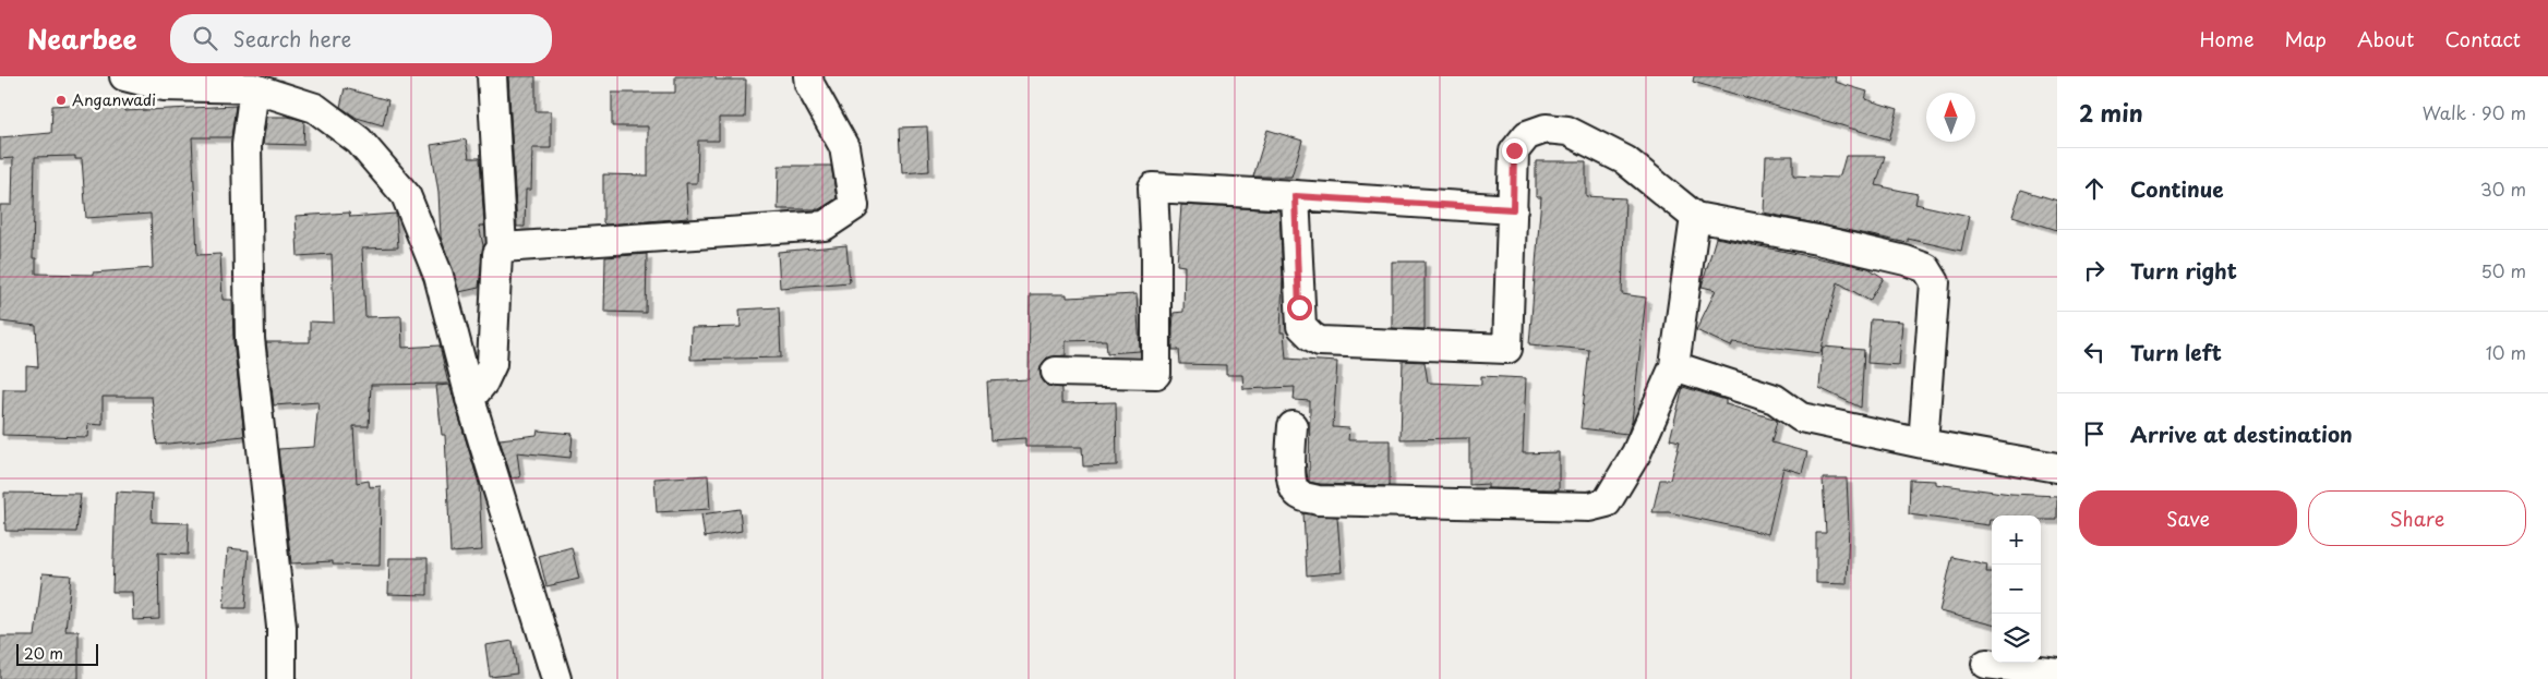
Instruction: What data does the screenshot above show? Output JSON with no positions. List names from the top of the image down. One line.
{"places":["Anganwadi"],"scale_bar":"20 m","north":"top","page":{"header":"Nearbee","search":"Search here","nav":["Home","Map","About","Contact"],"heading":["2 min","Walk · 90 m"],"list":[["Continue","30 m"],["Turn right","50 m"],["Turn left","10 m"],"Arrive at destination"],"buttons":["Save","Share"],"map_buttons":["+","−"],"scale":"20 m"}}
